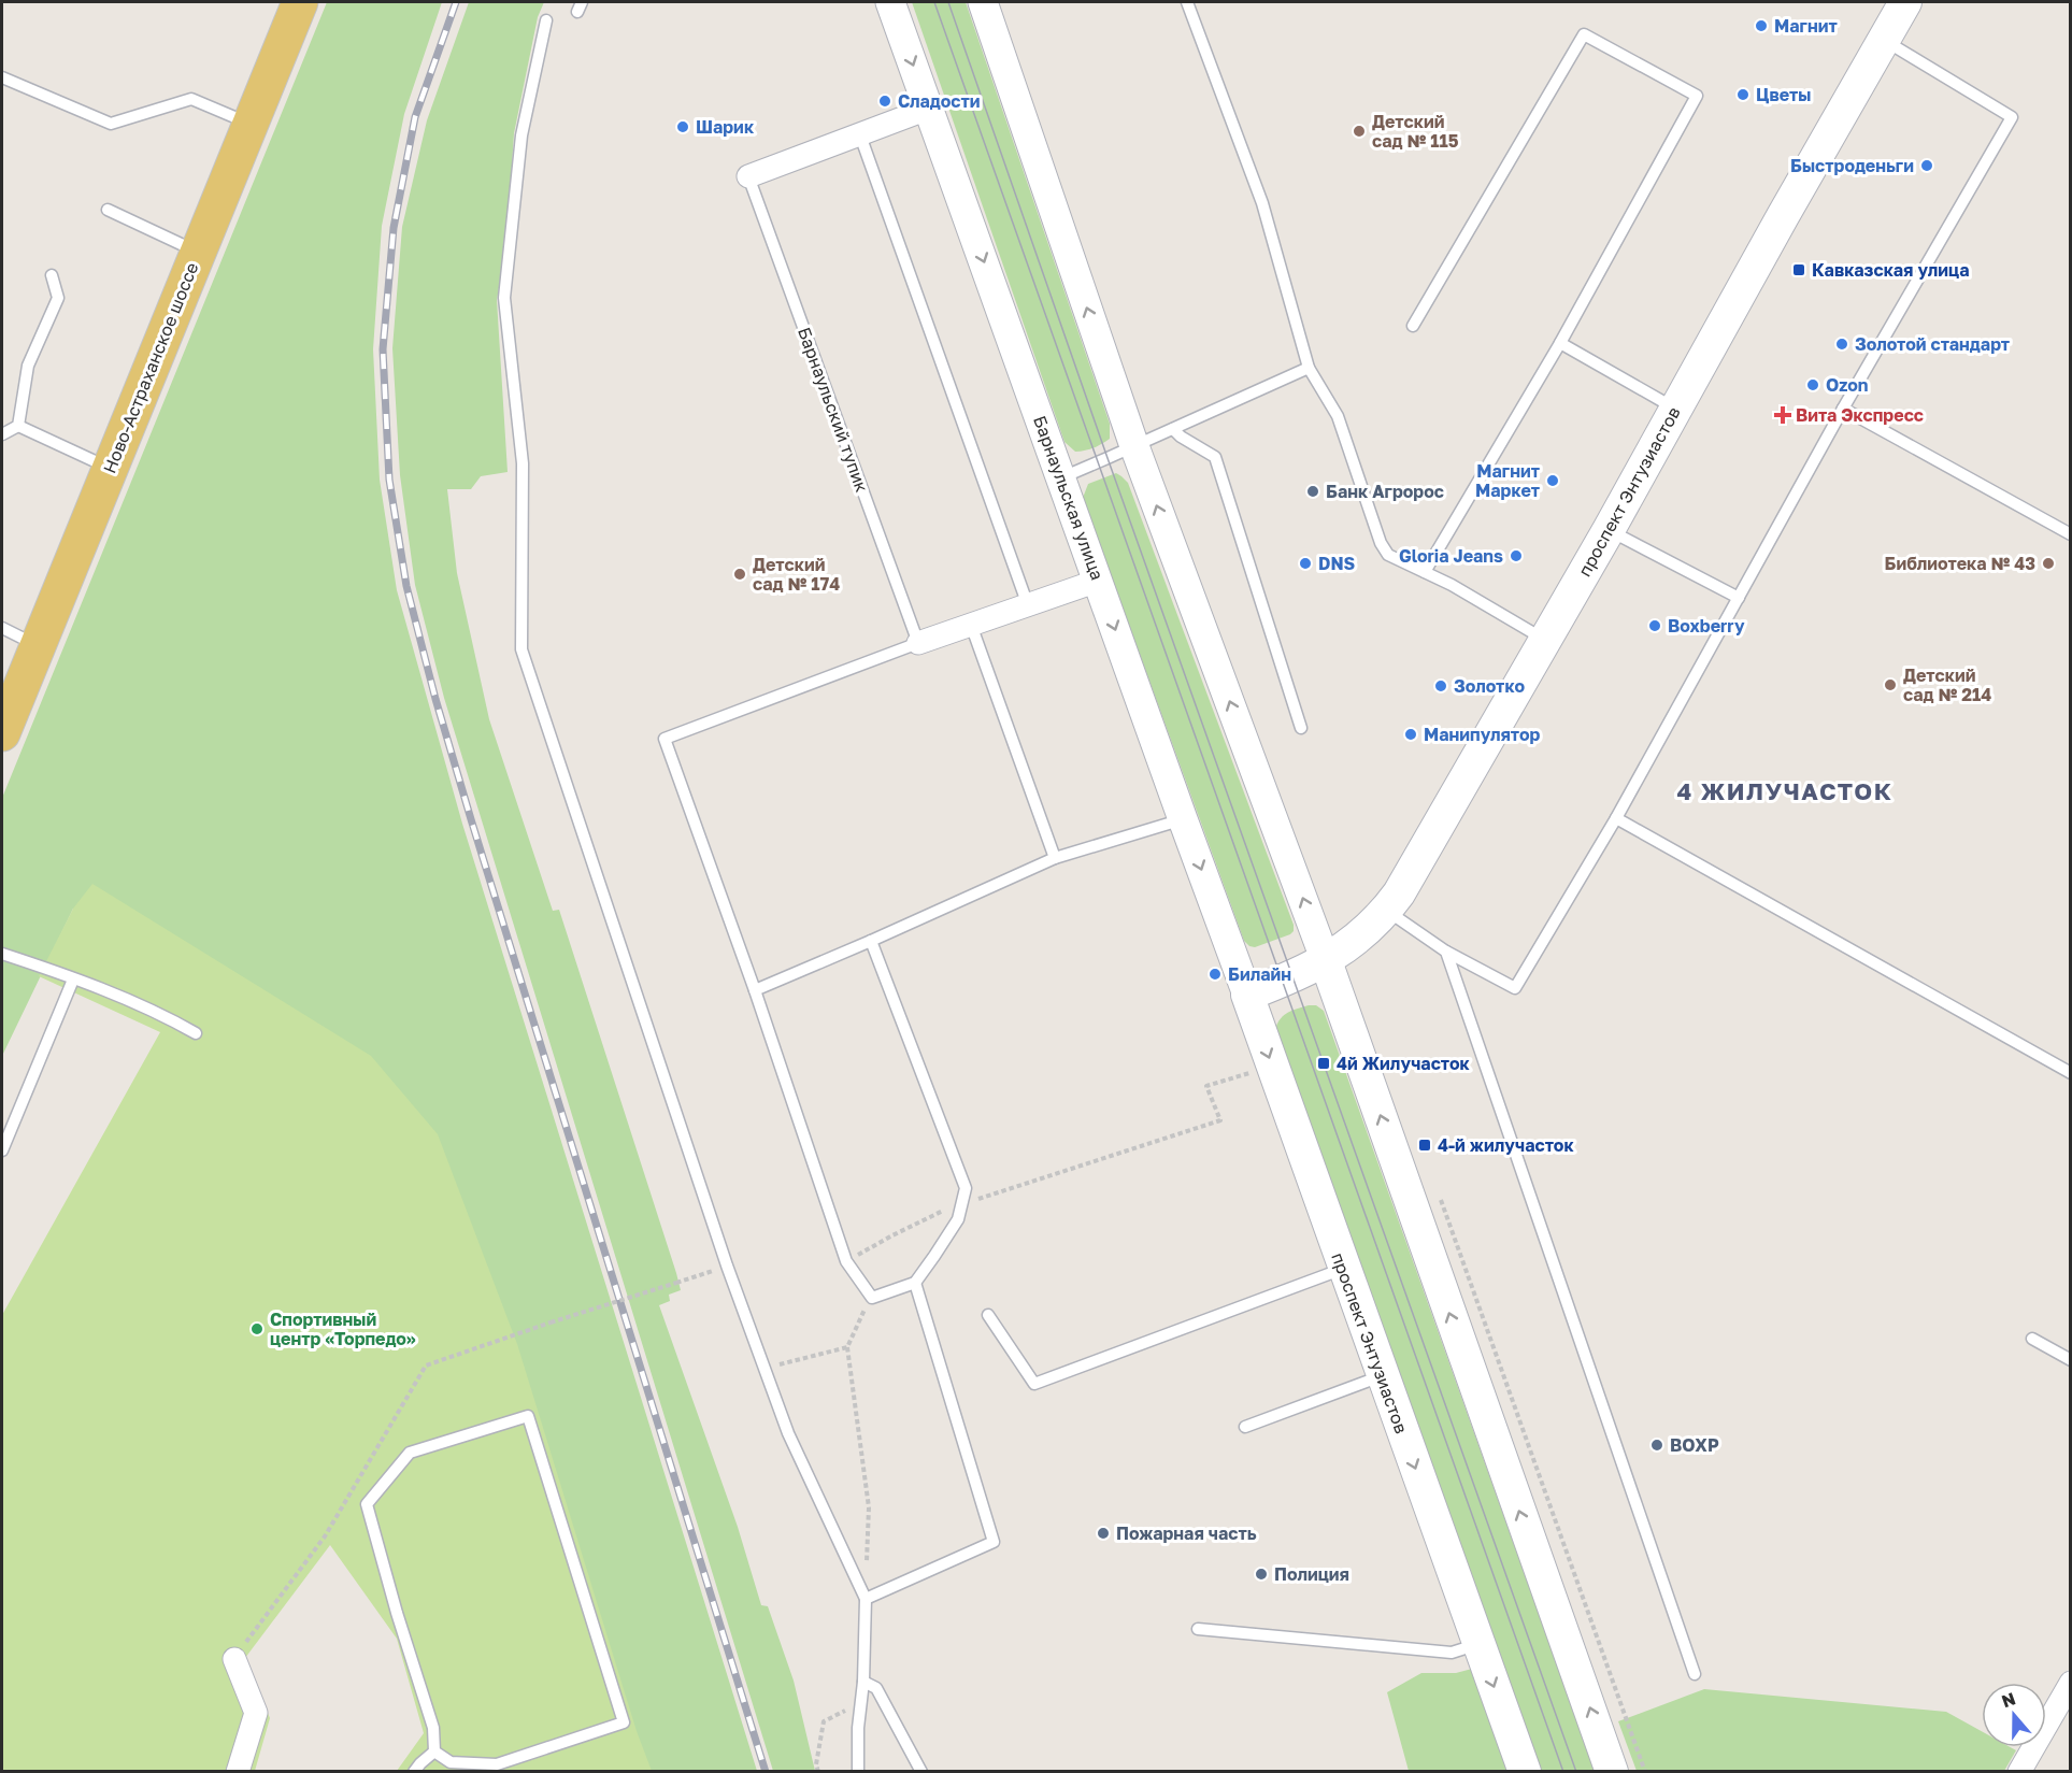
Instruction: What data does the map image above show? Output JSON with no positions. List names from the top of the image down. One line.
{"streets":{"main road":["Ново-Астраханское шоссе","проспект Энтузиастов"],"street":["Барнаульская улица"],"lane":["Барнаульский тупик"]},"crossings":[["проспект Энтузиастов","Барнаульская улица"]],"districts":["4 ЖИЛУЧАСТОК"],"places":{"other":["Магнит","Цветы","Сладости","Шарик","Детский сад № 115","Быстроденьги","Золотой стандарт","Ozon","Магнит Маркет","Банк Агророс","Gloria Jeans","DNS","Библиотека № 43","Детский сад № 174","Boxberry","Детский сад № 214","Золотко","Манипулятор","Билайн","Спортивный центр «Торпедо»","ВОХР","Пожарная часть","Полиция"],"transit":["Кавказская улица","4й Жилучасток","4-й жилучасток"],"health":["Вита Экспресс"]},"north":"top"}
